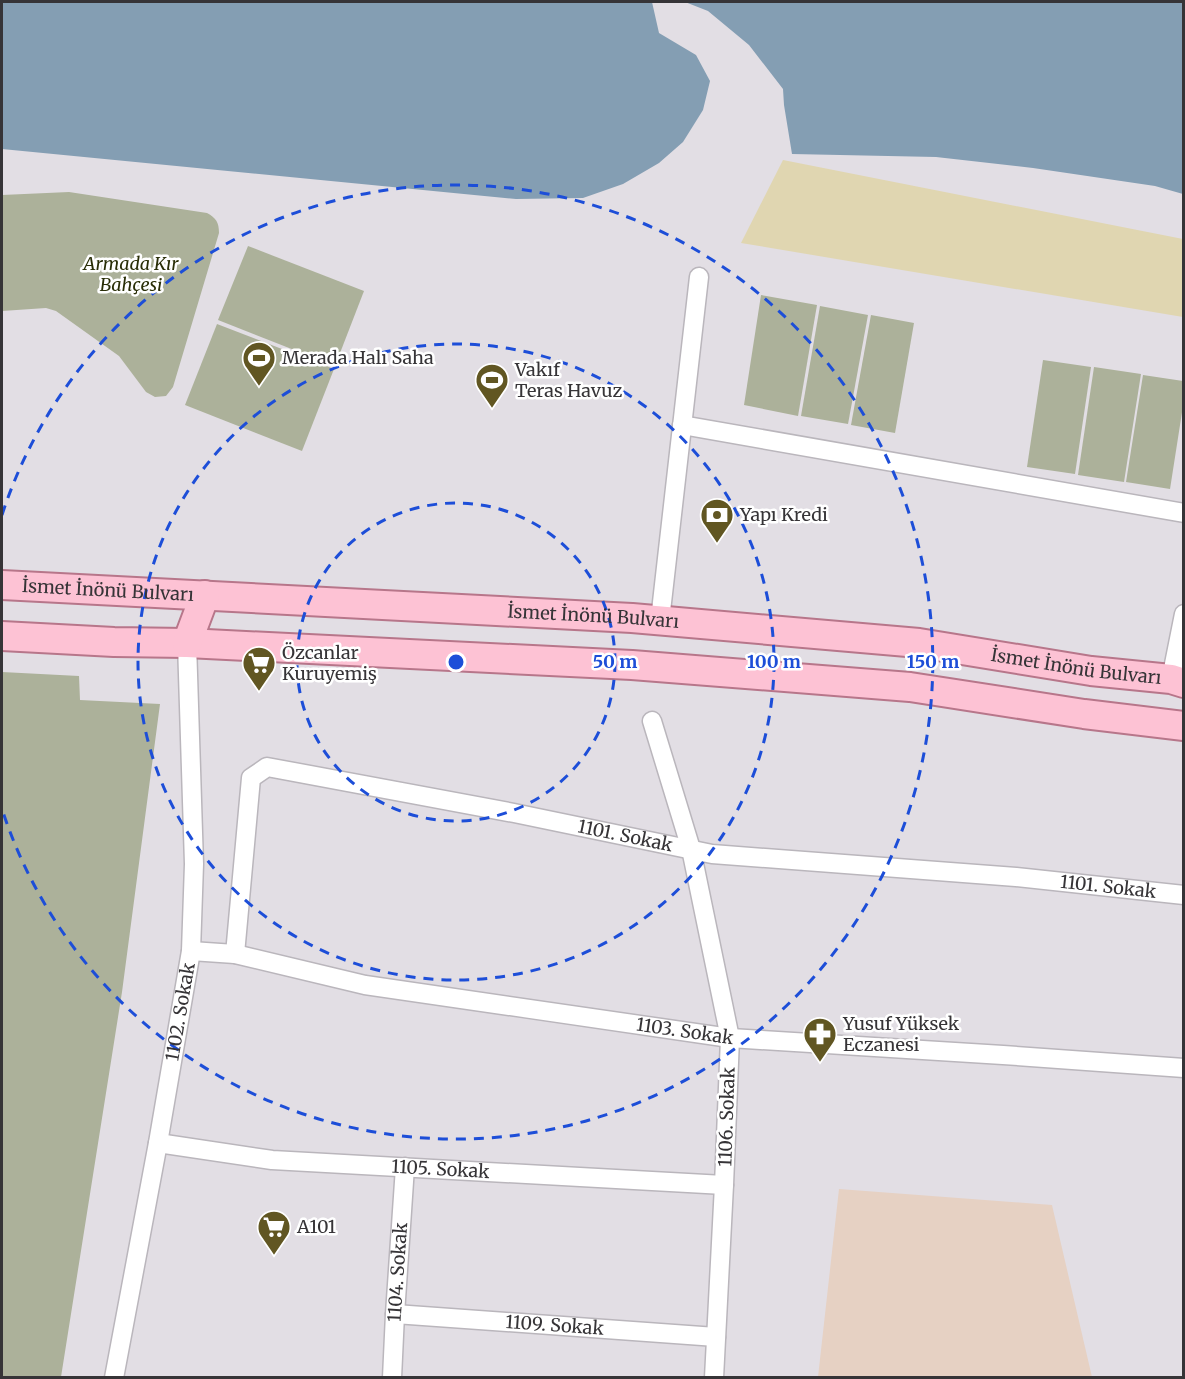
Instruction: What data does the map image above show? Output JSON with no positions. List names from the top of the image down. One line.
{"streets":{"main road":["İsmet İnönü Bulvarı"],"street":["1101. Sokak","1102. Sokak","1103. Sokak","1106. Sokak","1105. Sokak","1104. Sokak","1109. Sokak"]},"crossings":[["1101. Sokak","1103. Sokak"],["1101. Sokak","1106. Sokak"],["1102. Sokak","1103. Sokak"],["1102. Sokak","1105. Sokak"],["1103. Sokak","1106. Sokak"],["1106. Sokak","1105. Sokak"],["1106. Sokak","1109. Sokak"],["1105. Sokak","1104. Sokak"],["1104. Sokak","1109. Sokak"]],"parks":["Armada Kır Bahçesi"],"places":{"sports":["Merada Halı Saha","Vakıf Teras Havuz"],"bank":["Yapı Kredi"],"supermarket":["Özcanlar Kuruyemiş","A101"],"pharmacy":["Yusuf Yüksek Eczanesi"]},"rings":["50 m","100 m","150 m"]}
